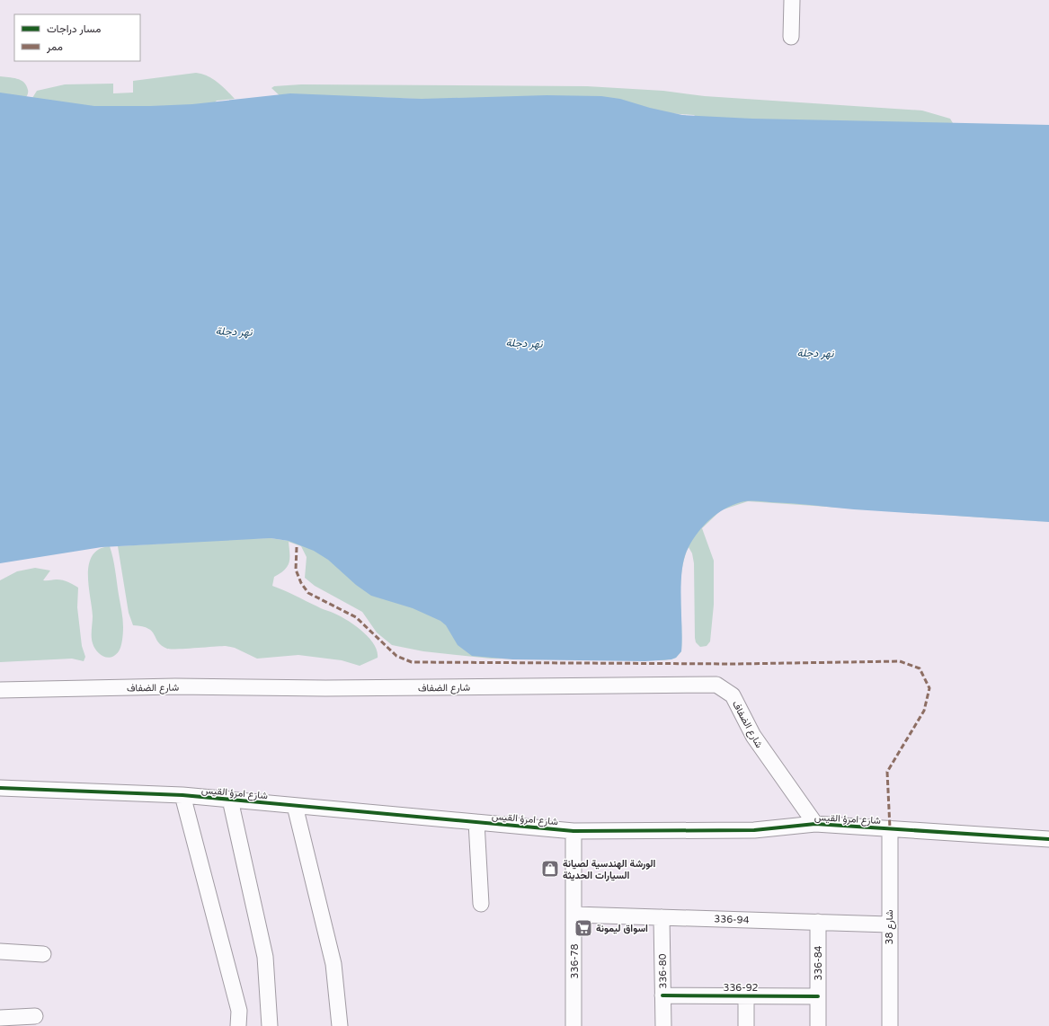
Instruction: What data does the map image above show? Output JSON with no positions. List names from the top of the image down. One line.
{"streets":{"street":["شارع الضفاف","شارع امرؤ القيس","336-94","شارع 38","336-78","336-84","336-80","336-92"]},"crossings":[["شارع الضفاف","شارع امرؤ القيس"],["شارع امرؤ القيس","شارع 38"],["شارع امرؤ القيس","336-78"],["336-94","شارع 38"],["336-94","336-78"],["336-94","336-84"],["336-94","336-80"],["336-84","336-92"],["336-80","336-92"]],"water":["نهر دجلة"],"places":{"shop":["الورشة الهندسية لصيانة السيارات الحديثة"],"supermarket":["اسواق ليمونة"]},"legend":["مسار دراجات","ممر"]}
